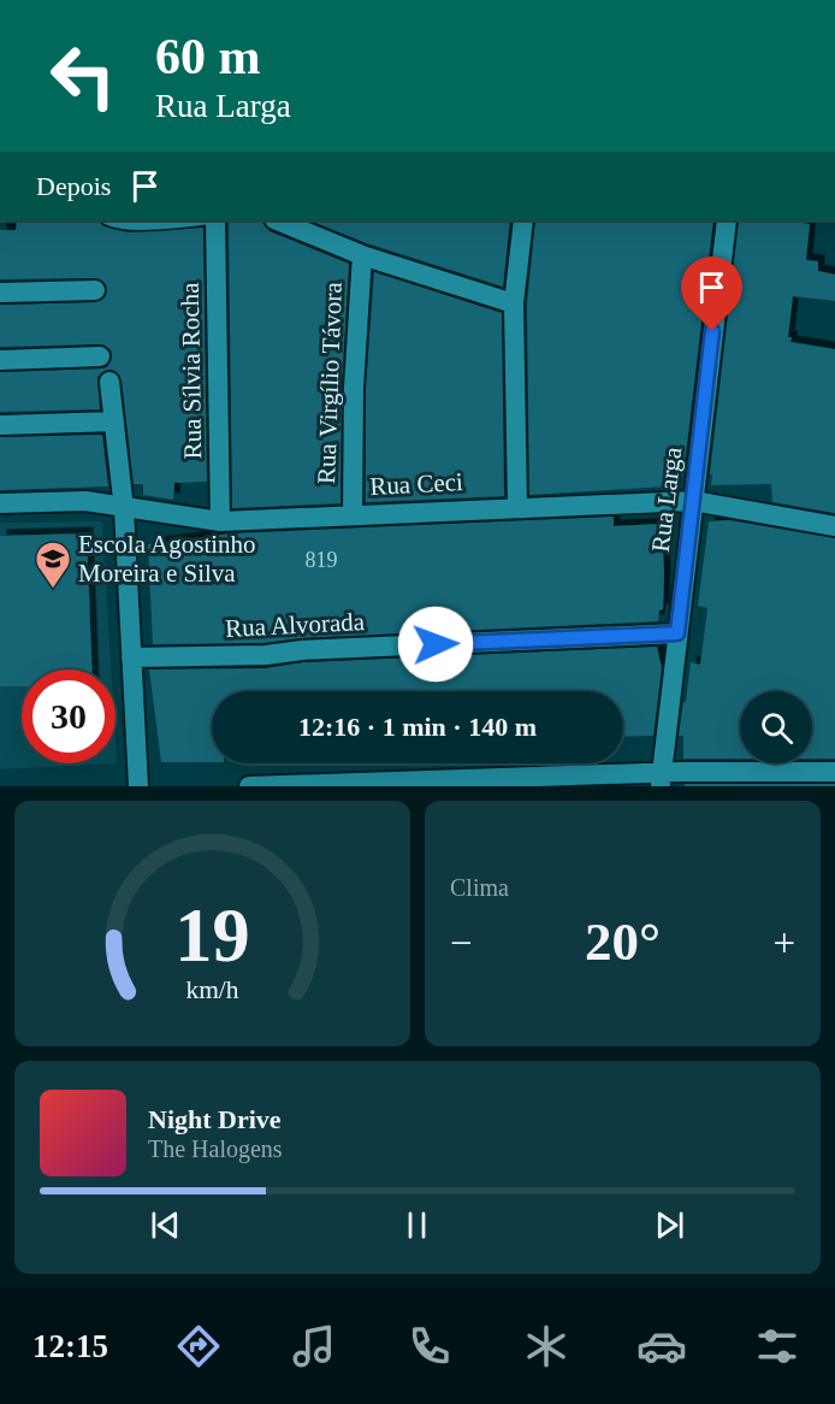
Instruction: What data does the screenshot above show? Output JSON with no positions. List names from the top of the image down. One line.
{"streets":{"street":["Rua Sílvia Rocha","Rua Virgílio Távora","Rua Ceci","Rua Larga","Rua Alvorada"]},"crossings":[["Rua Sílvia Rocha","Rua Ceci"],["Rua Virgílio Távora","Rua Ceci"],["Rua Ceci","Rua Larga"],["Rua Larga","Rua Alvorada"]],"places":{"school or university":["Escola Agostinho Moreira e Silva"]},"house_numbers":["819"],"page":{"turn":["60 m","Rua Larga"],"then":"Depois","limit":"30","trip":"12:16 · 1 min · 140 m","tile":"Clima","heat":["−","20°","+"],"song":["Night Drive","The Halogens"],"tabs":"12:15","gauge":["19","km/h"]}}
